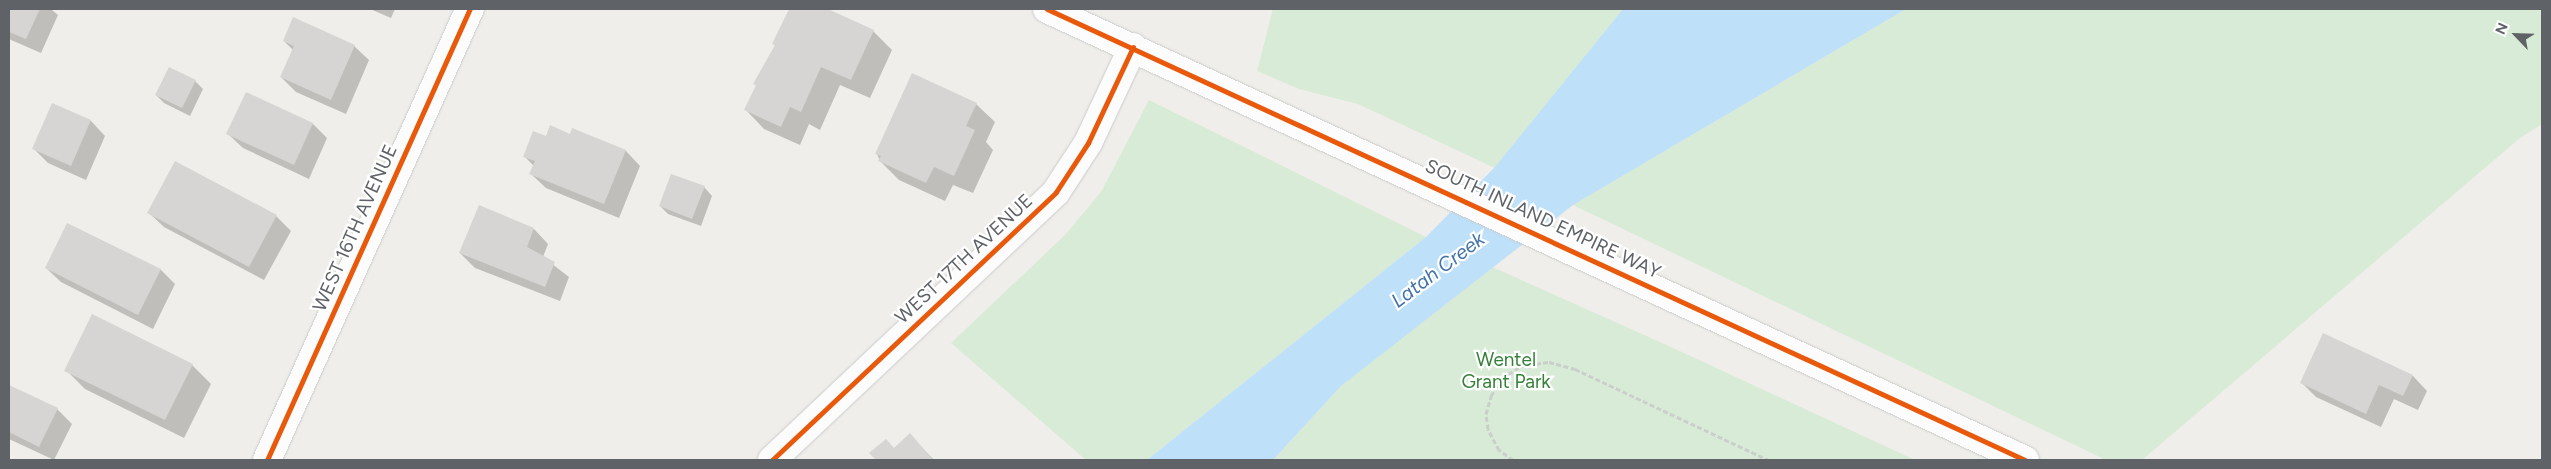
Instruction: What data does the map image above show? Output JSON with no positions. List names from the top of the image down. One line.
{"streets":{"street":["SOUTH INLAND EMPIRE WAY","WEST 16TH AVENUE","WEST 17TH AVENUE"]},"crossings":[["SOUTH INLAND EMPIRE WAY","WEST 17TH AVENUE"]],"water":["Latah Creek"],"parks":["Wentel Grant Park"],"north":"top left"}
